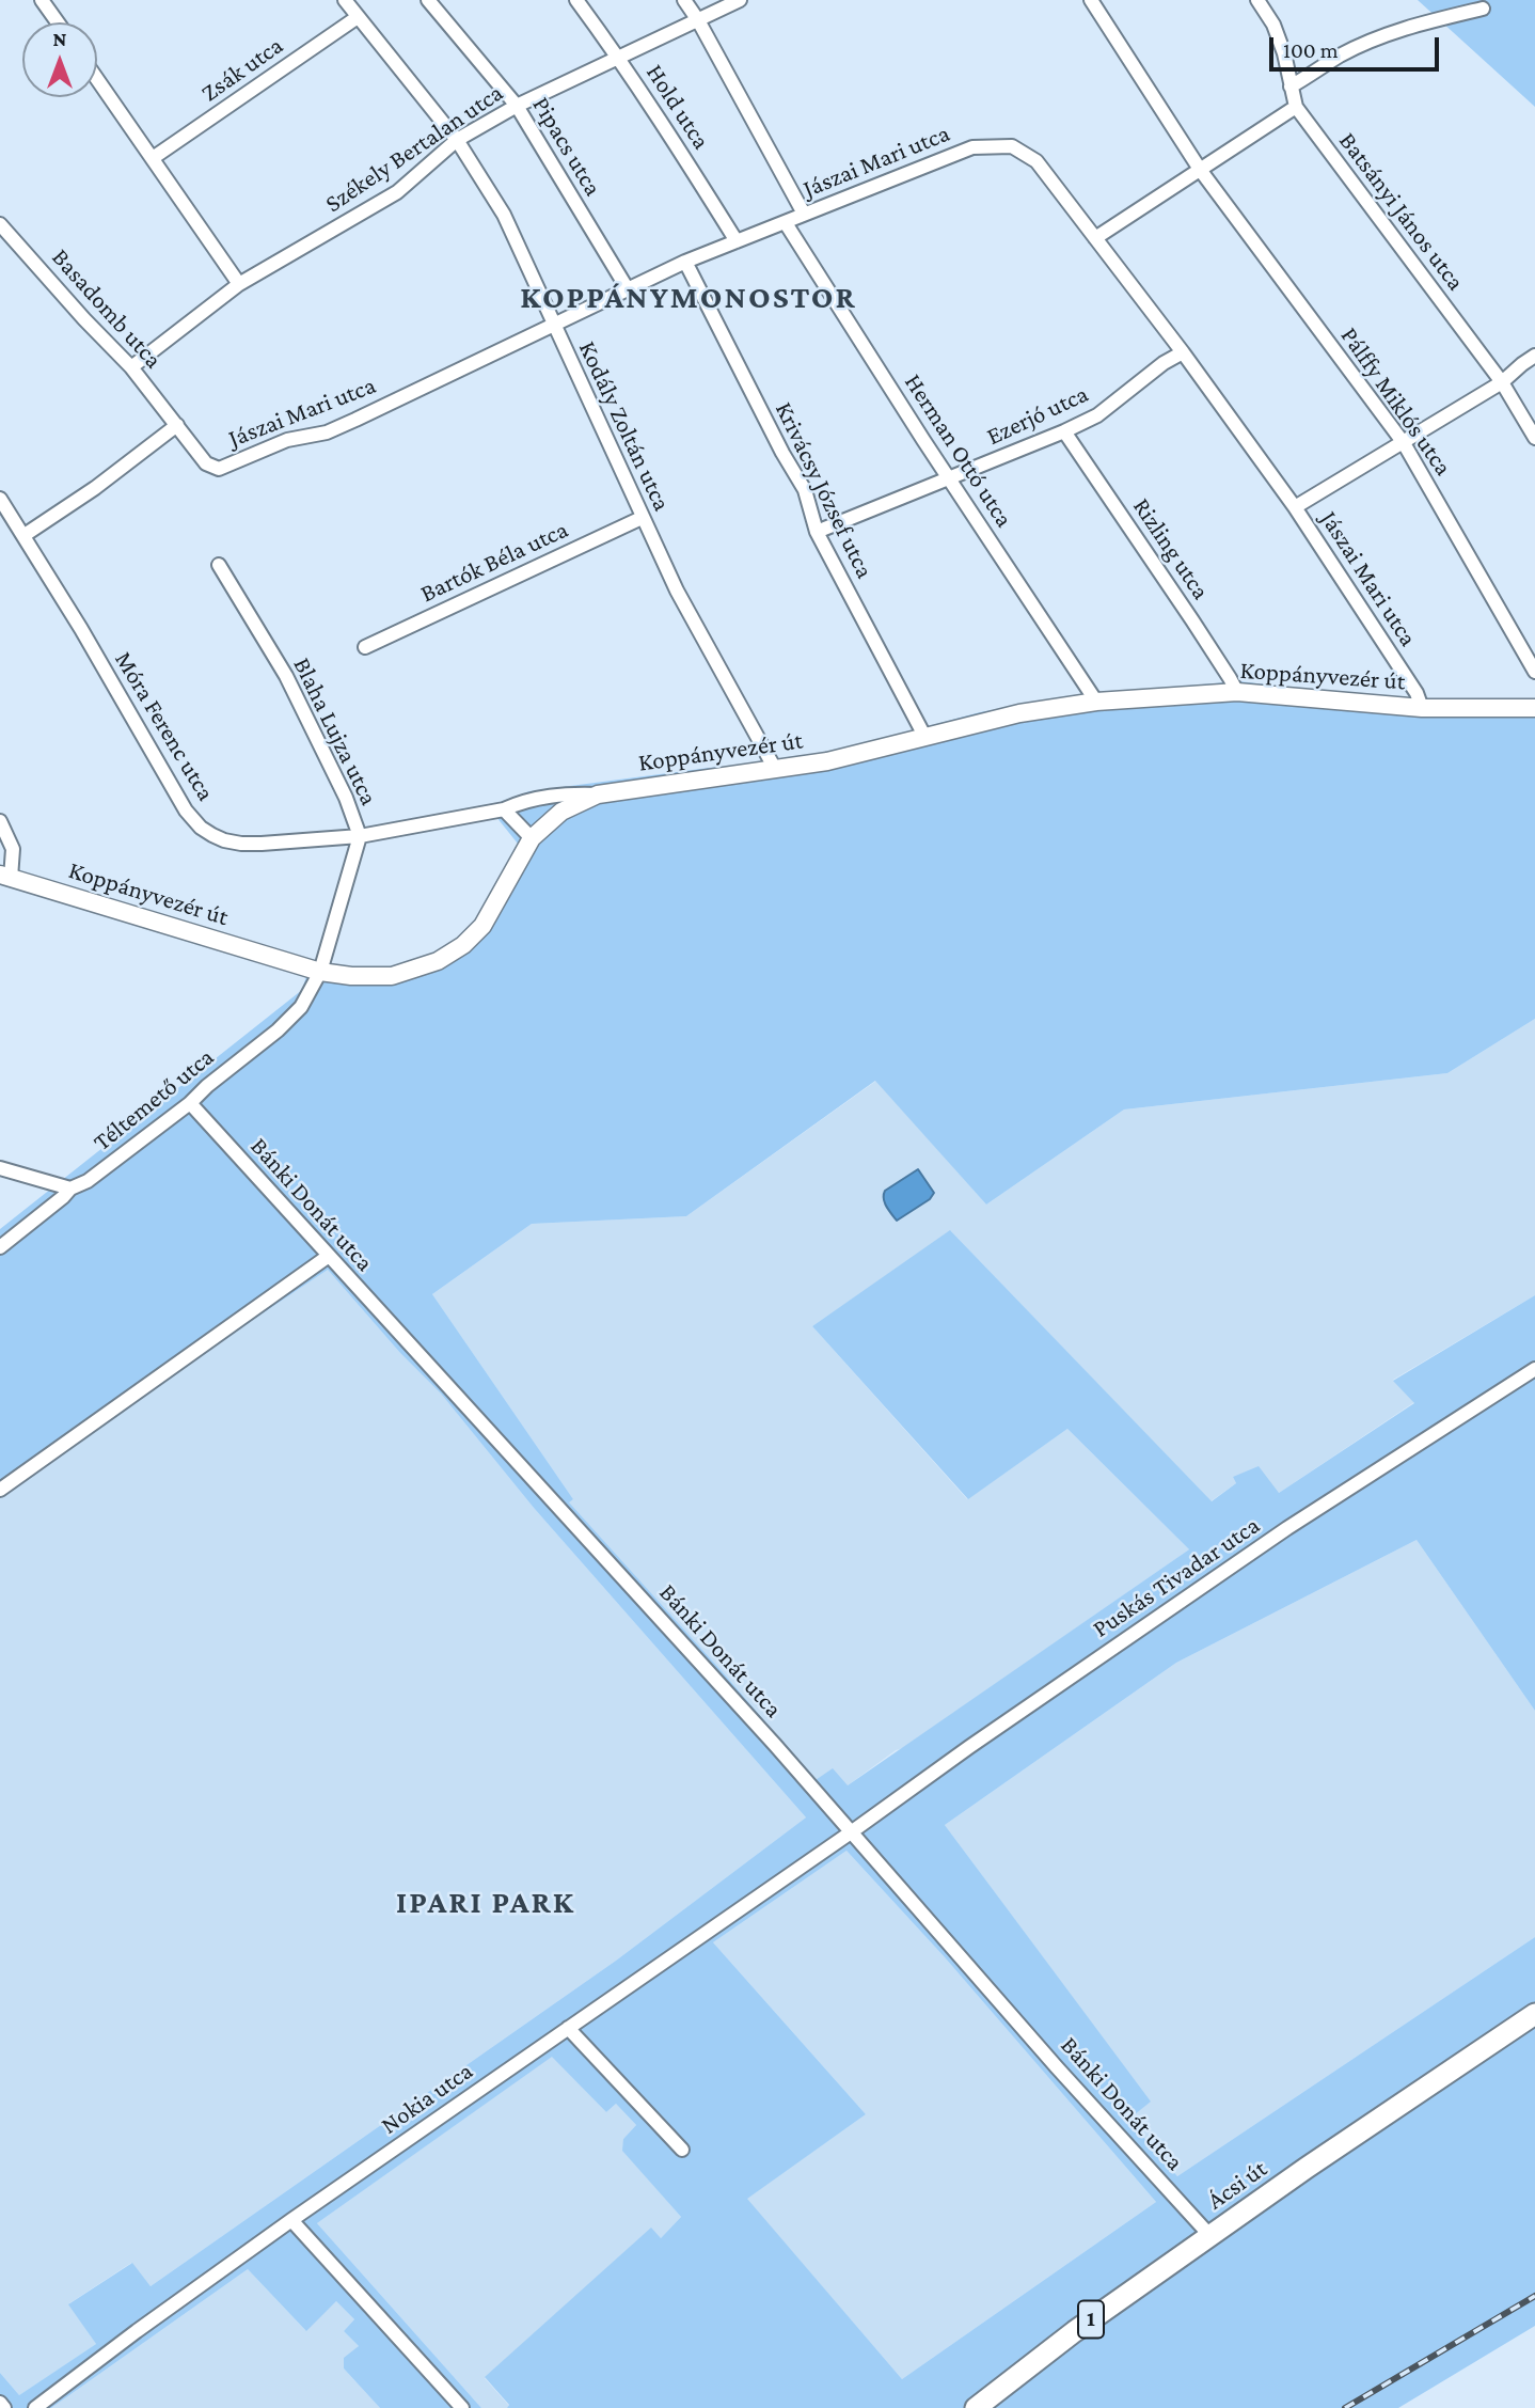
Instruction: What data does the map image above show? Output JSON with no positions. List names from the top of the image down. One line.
{"streets":{"main road":["Ácsi út","1"],"street":["Zsák utca","Hold utca","Pipacs utca","Székely Bertalan utca","Jászai Mari utca","Batsányi János utca","Basadomb utca","Pálffy Miklós utca","Ezerjó utca","Kodály Zoltán utca","Herman Ottó utca","Krivácsy József utca","Rizling utca","Bartók Béla utca","Koppányvezér út","Móra Ferenc utca","Blaha Lujza utca","Téltemető utca","Bánki Donát utca","Puskás Tivadar utca","Nokia utca"]},"crossings":[["Zsák utca","Kodály Zoltán utca"],["Hold utca","Székely Bertalan utca"],["Hold utca","Jászai Mari utca"],["Pipacs utca","Székely Bertalan utca"],["Pipacs utca","Jászai Mari utca"],["Székely Bertalan utca","Basadomb utca"],["Székely Bertalan utca","Kodály Zoltán utca"],["Jászai Mari utca","Basadomb utca"],["Jászai Mari utca","Ezerjó utca"],["Jászai Mari utca","Kodály Zoltán utca"],["Jászai Mari utca","Herman Ottó utca"],["Jászai Mari utca","Krivácsy József utca"],["Jászai Mari utca","Koppányvezér út"],["Ezerjó utca","Herman Ottó utca"],["Ezerjó utca","Krivácsy József utca"],["Ezerjó utca","Rizling utca"],["Kodály Zoltán utca","Bartók Béla utca"],["Kodály Zoltán utca","Koppányvezér út"],["Herman Ottó utca","Koppányvezér út"],["Krivácsy József utca","Koppányvezér út"],["Rizling utca","Koppányvezér út"],["Koppányvezér út","Móra Ferenc utca"],["Koppányvezér út","Blaha Lujza utca"],["Koppányvezér út","Téltemető utca"],["Móra Ferenc utca","Blaha Lujza utca"],["Blaha Lujza utca","Téltemető utca"],["Téltemető utca","Bánki Donát utca"],["Bánki Donát utca","Puskás Tivadar utca"],["Bánki Donát utca","Nokia utca"],["Bánki Donát utca","Ácsi út"],["Puskás Tivadar utca","Nokia utca"]],"districts":["KOPPÁNYMONOSTOR","IPARI PARK"],"scale_bar":"100 m","north":"top"}
